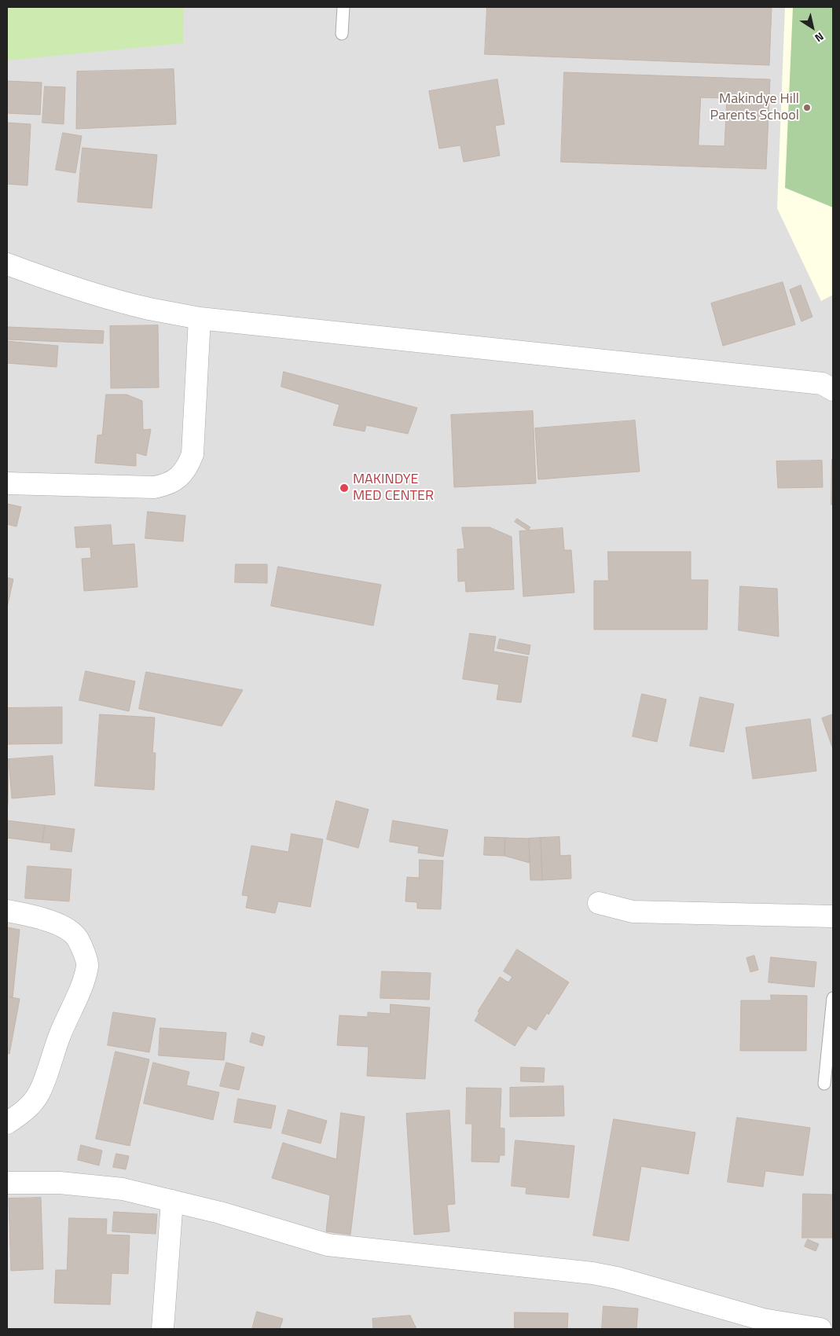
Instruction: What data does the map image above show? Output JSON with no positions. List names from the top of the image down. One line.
{"places":["Makindye Hill Parents School","MAKINDYE MED CENTER"],"north":"bottom right"}
